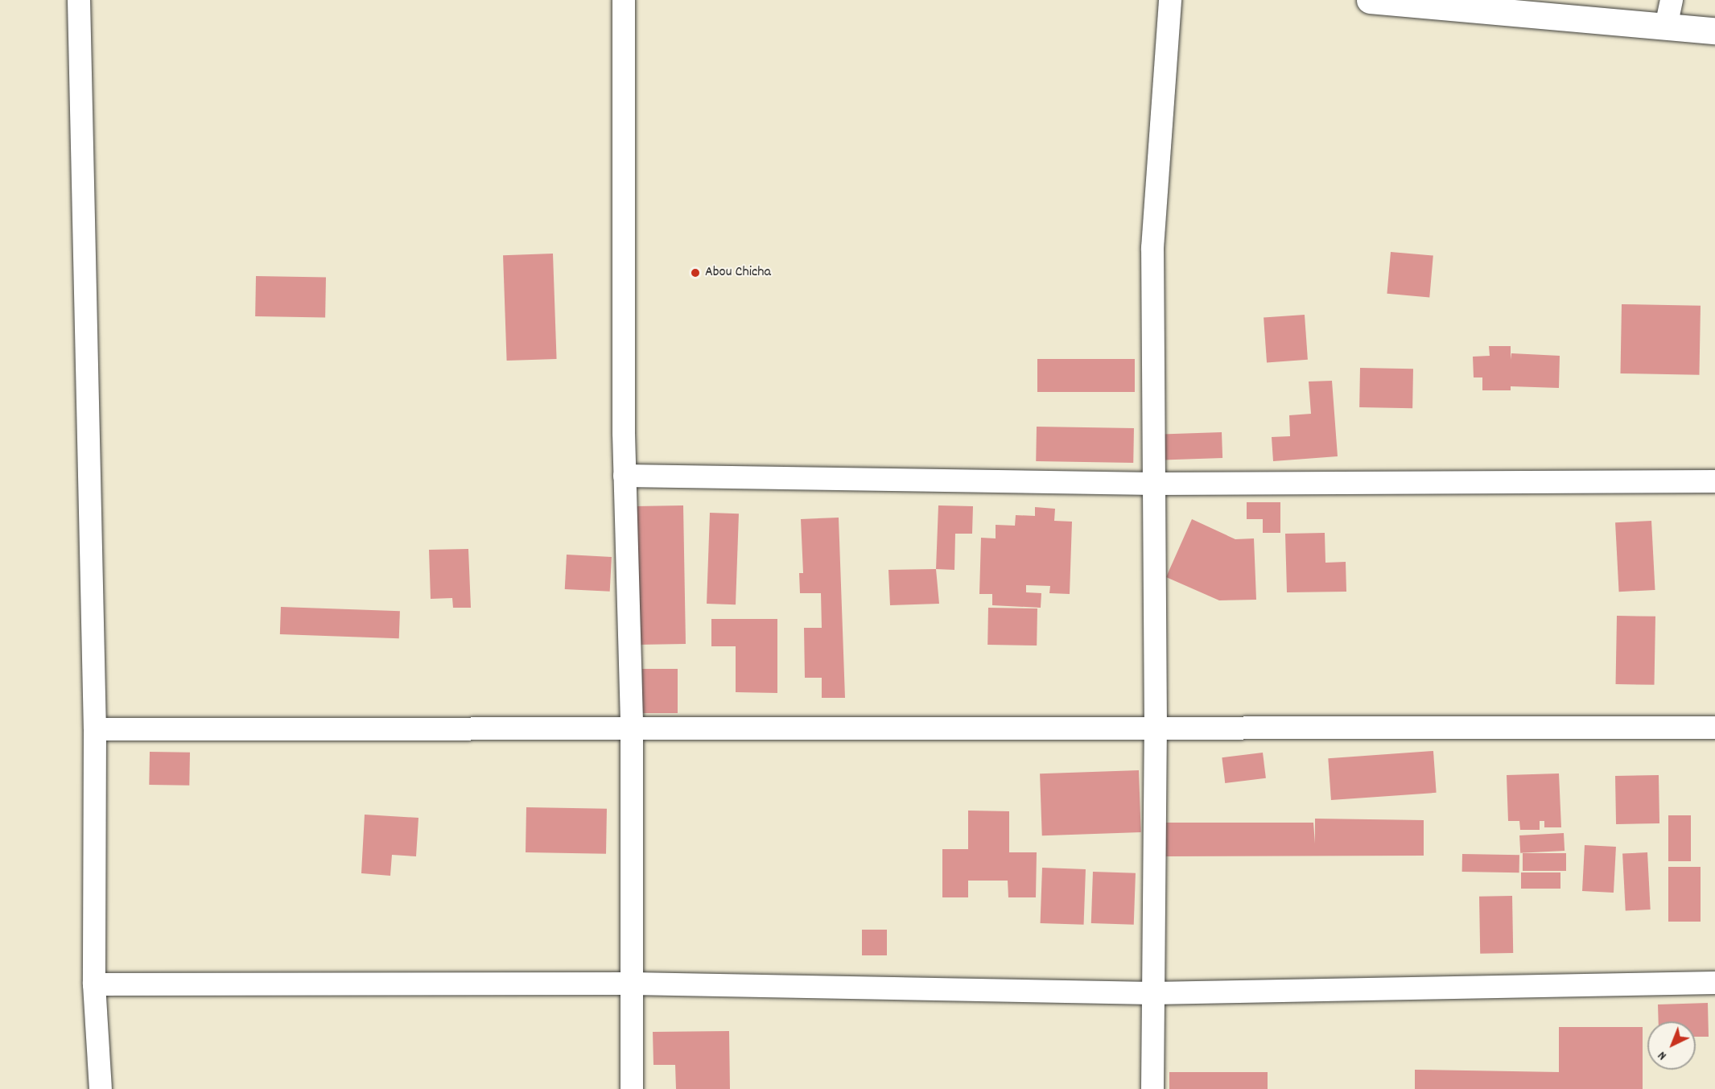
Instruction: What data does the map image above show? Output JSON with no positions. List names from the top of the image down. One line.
{"places":["Abou Chicha"],"north":"bottom left"}
